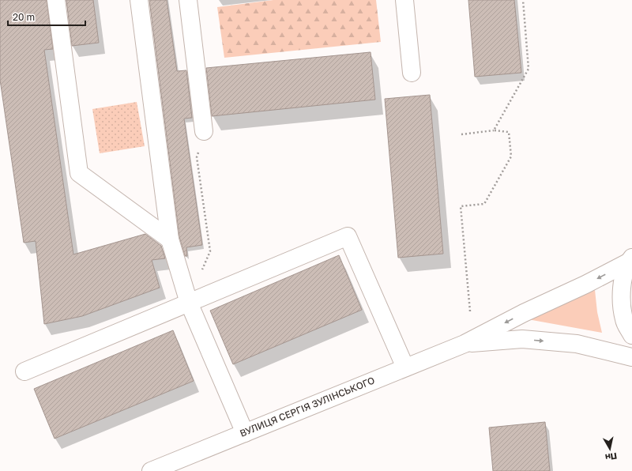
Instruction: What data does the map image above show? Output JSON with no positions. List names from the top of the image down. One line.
{"streets":{"street":["ВУЛИЦЯ СЕРГІЯ ЗУЛІНСЬКОГО"]},"scale_bar":"20 m","north":"bottom"}
